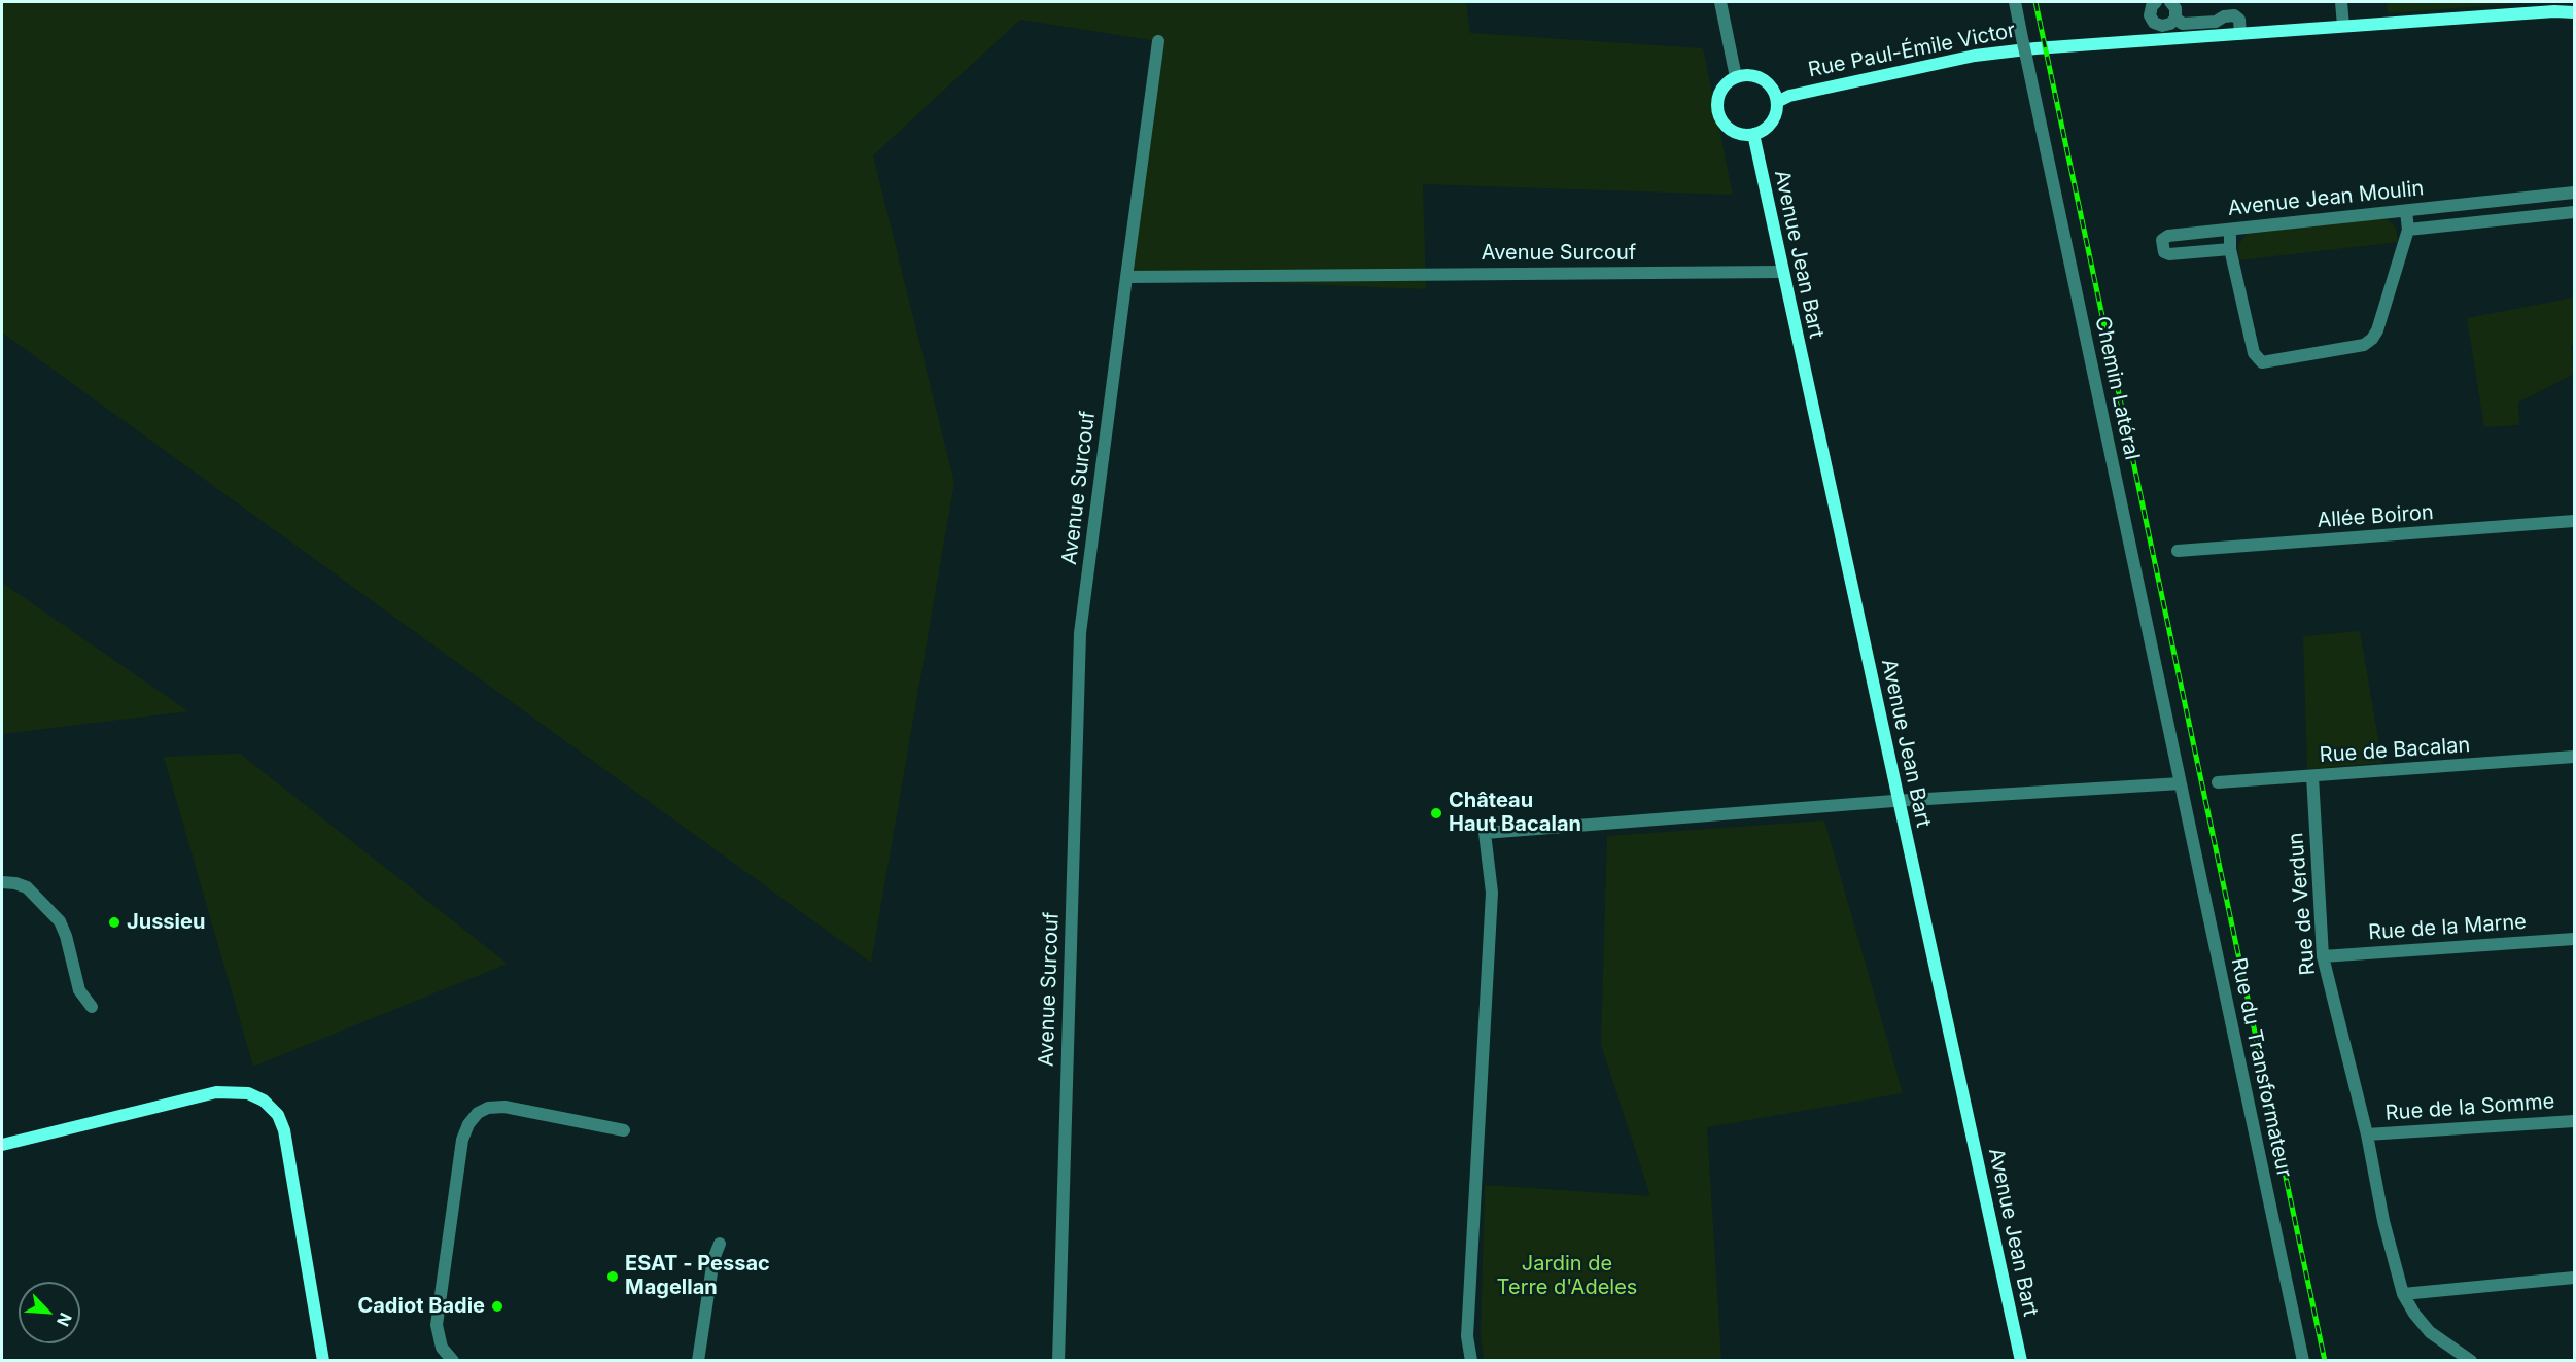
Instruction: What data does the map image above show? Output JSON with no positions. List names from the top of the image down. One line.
{"streets":{"street":["Rue Paul-Émile Victor","Avenue Jean Moulin","Avenue Surcouf","Avenue Jean Bart","Chemin Latéral","Allée Boiron","Rue de Bacalan","Rue de Verdun","Rue de la Marne","Rue du Transformateur","Rue de la Somme"]},"crossings":[["Rue Paul-Émile Victor","Avenue Jean Bart"],["Avenue Surcouf","Avenue Jean Bart"],["Chemin Latéral","Rue du Transformateur"],["Rue de Bacalan","Rue de Verdun"],["Rue de Verdun","Rue de la Marne"],["Rue de Verdun","Rue de la Somme"]],"parks":["Jardin de Terre d'Adeles"],"places":["Château Haut Bacalan","Jussieu","ESAT - Pessac Magellan","Cadiot Badie"],"north":"bottom right"}
